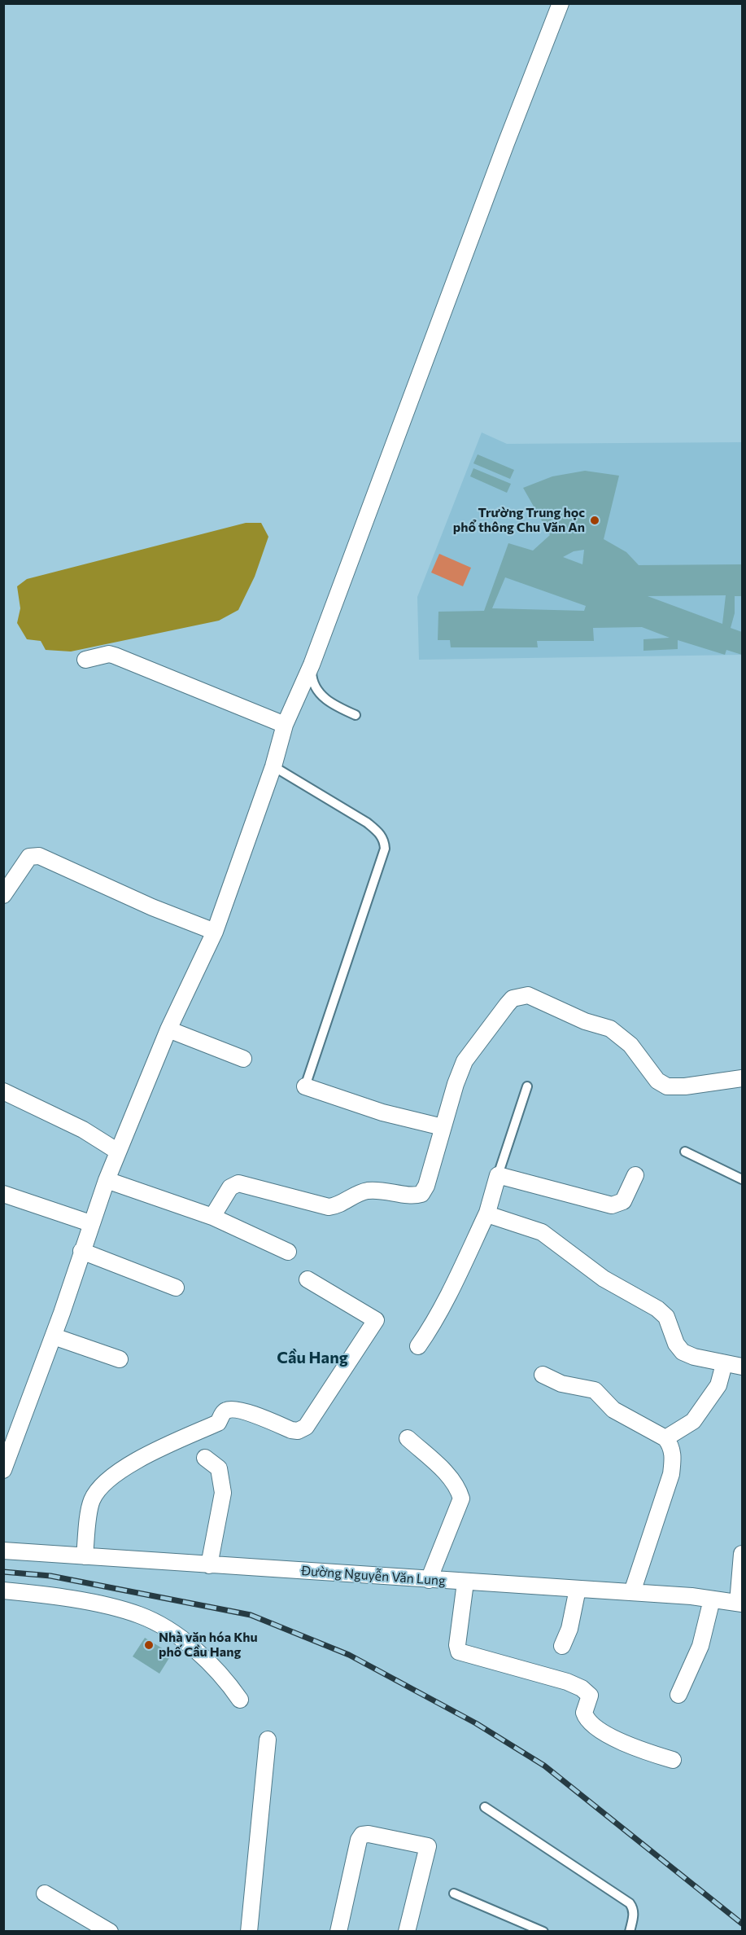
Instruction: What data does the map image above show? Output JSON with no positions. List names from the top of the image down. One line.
{"streets":{"street":["Đường Nguyễn Văn Lung"]},"districts":["Cầu Hang"],"places":["Trường Trung học phổ thông Chu Văn An","Nhà văn hóa Khu phố Cầu Hang"]}
